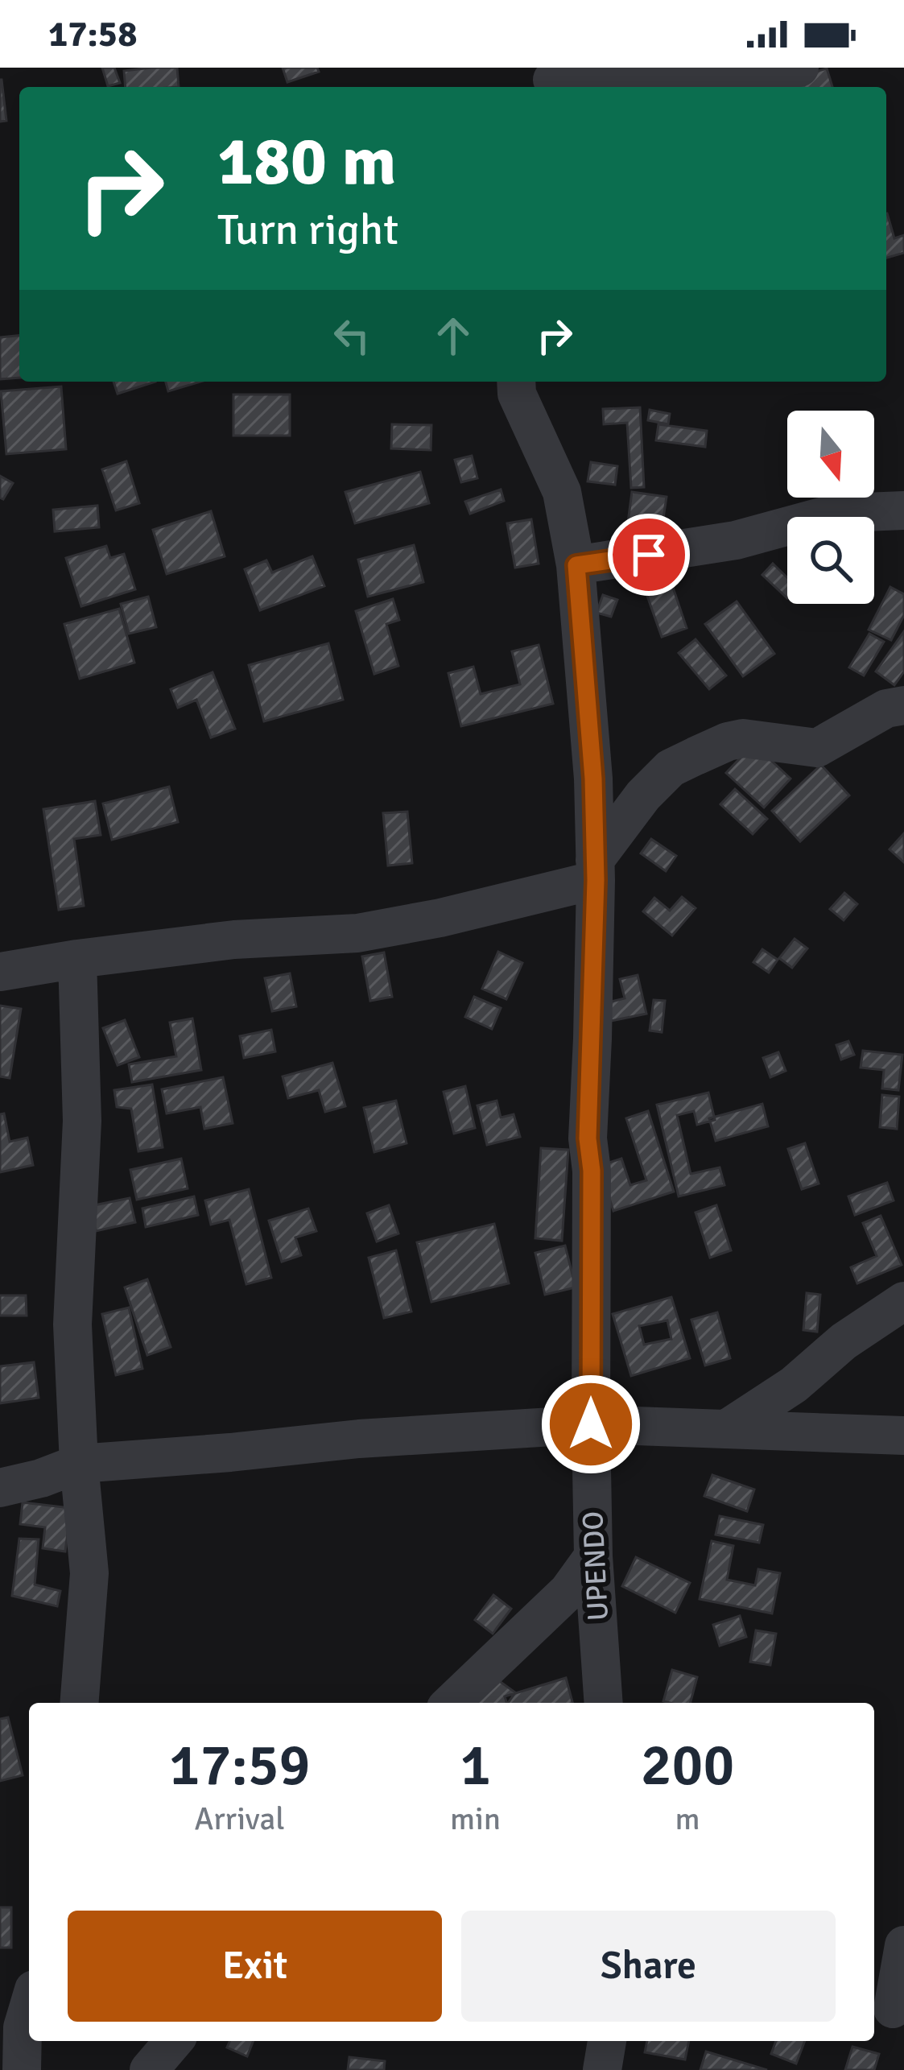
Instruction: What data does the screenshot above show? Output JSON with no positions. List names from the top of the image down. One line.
{"streets":{"street":["UPENDO"]},"north":"bottom","page":{"status":"17:58","turn":["180 m","Turn right"],"eta":["17:59","Arrival","1","min","200","m"],"buttons":["Exit","Share"]}}
